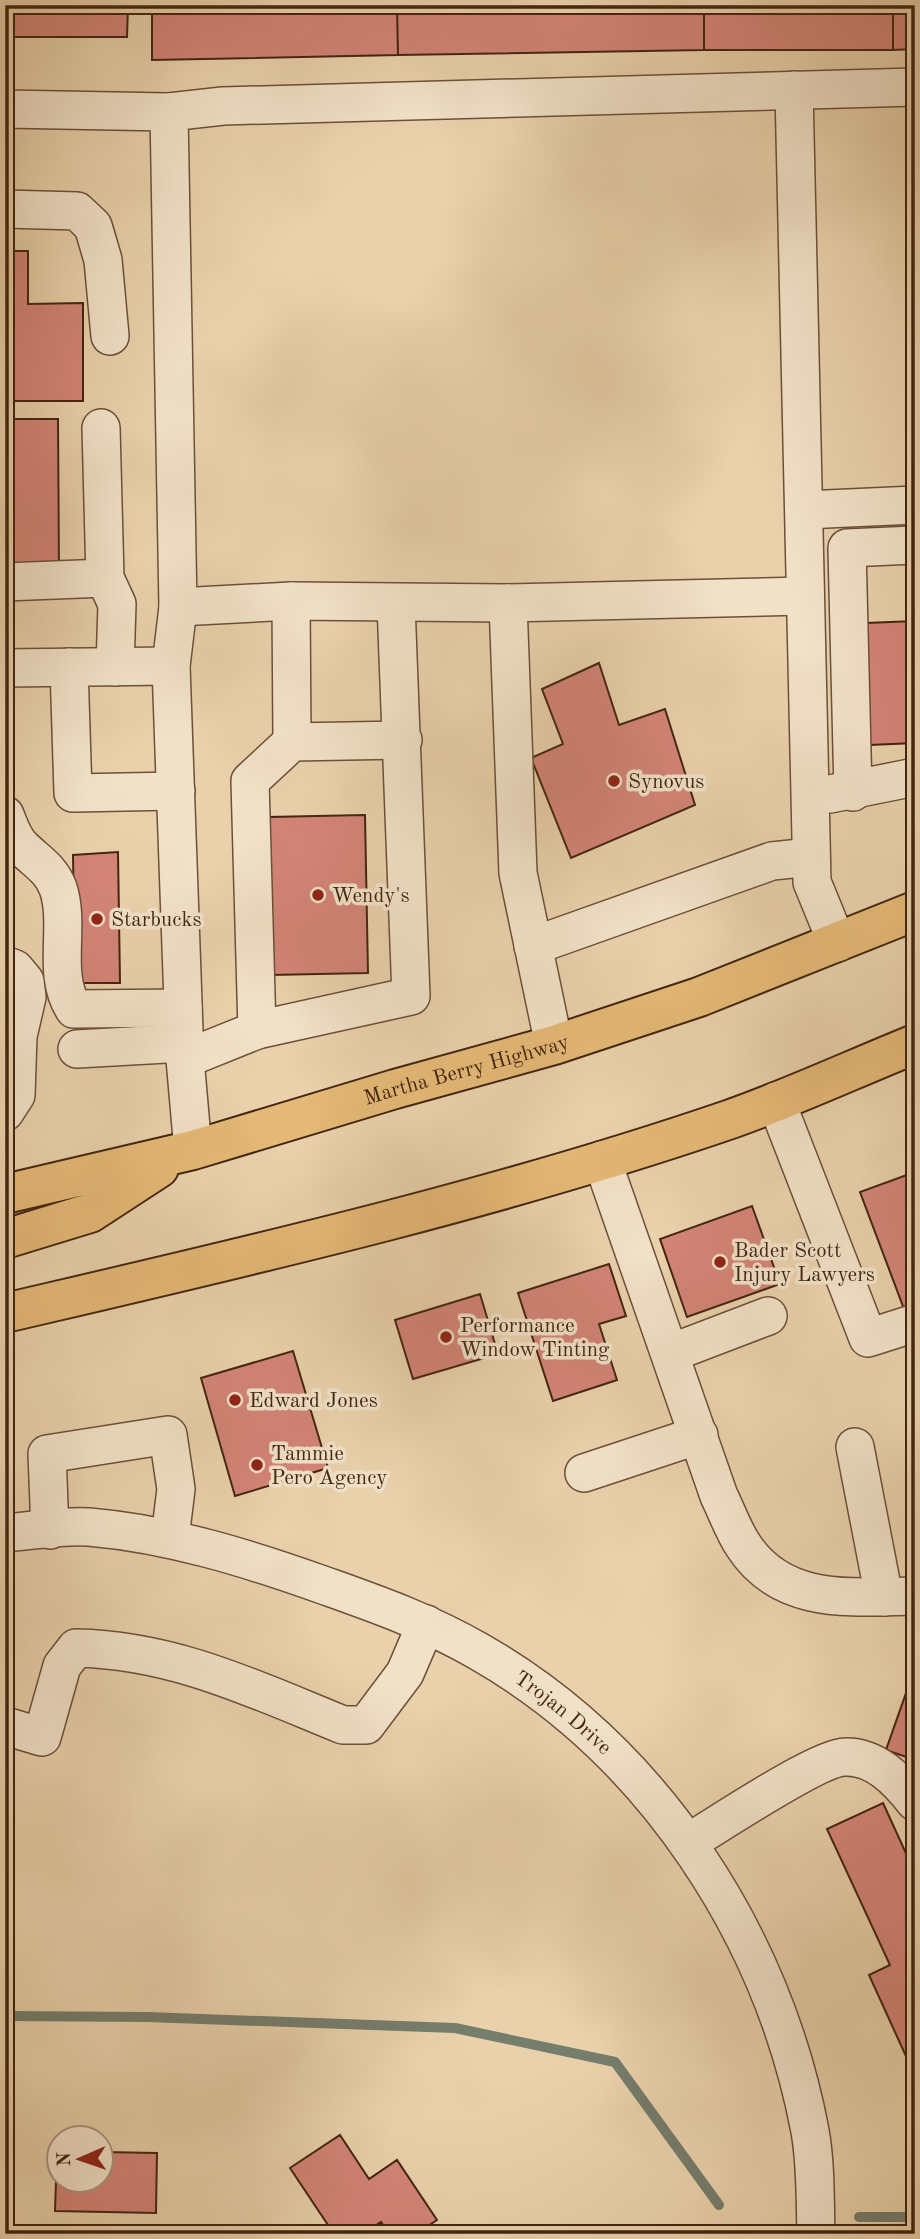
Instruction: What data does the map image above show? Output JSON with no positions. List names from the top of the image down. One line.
{"streets":{"main road":["Martha Berry Highway"],"street":["Trojan Drive"]},"places":["Synovus","Wendy's","Starbucks","Bader Scott Injury Lawyers","Performance Window Tinting","Edward Jones","Tammie Pero Agency"],"north":"left"}
